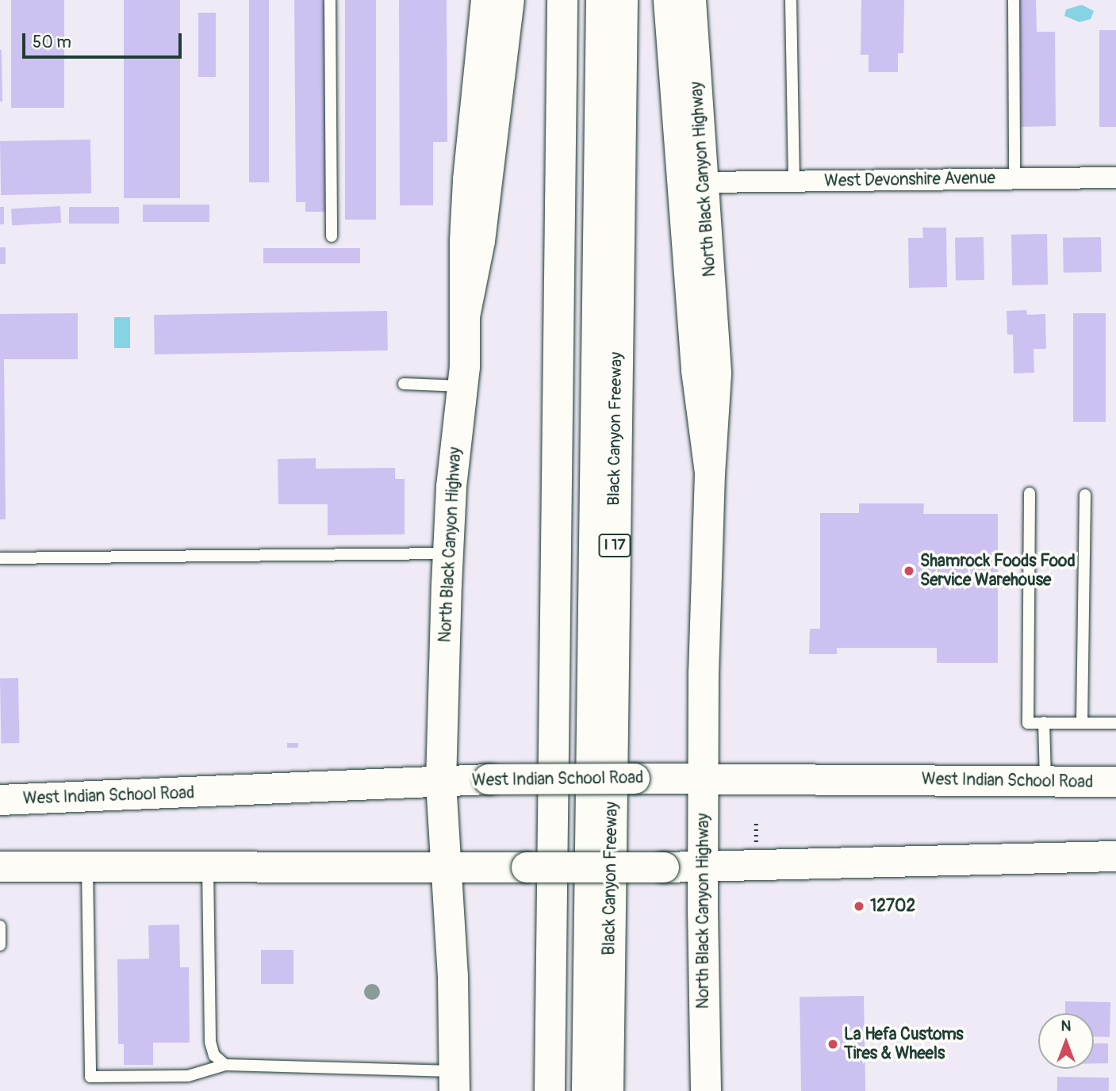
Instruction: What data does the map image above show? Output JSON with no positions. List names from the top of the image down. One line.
{"streets":{"main road":["North Black Canyon Highway","Black Canyon Freeway","I 17","West Indian School Road"],"street":["West Devonshire Avenue"]},"crossings":[["North Black Canyon Highway","West Devonshire Avenue"],["North Black Canyon Highway","West Indian School Road"]],"places":["Shamrock Foods Food Service Warehouse","12702","La Hefa Customs Tires & Wheels"],"scale_bar":"50 m","north":"top"}
